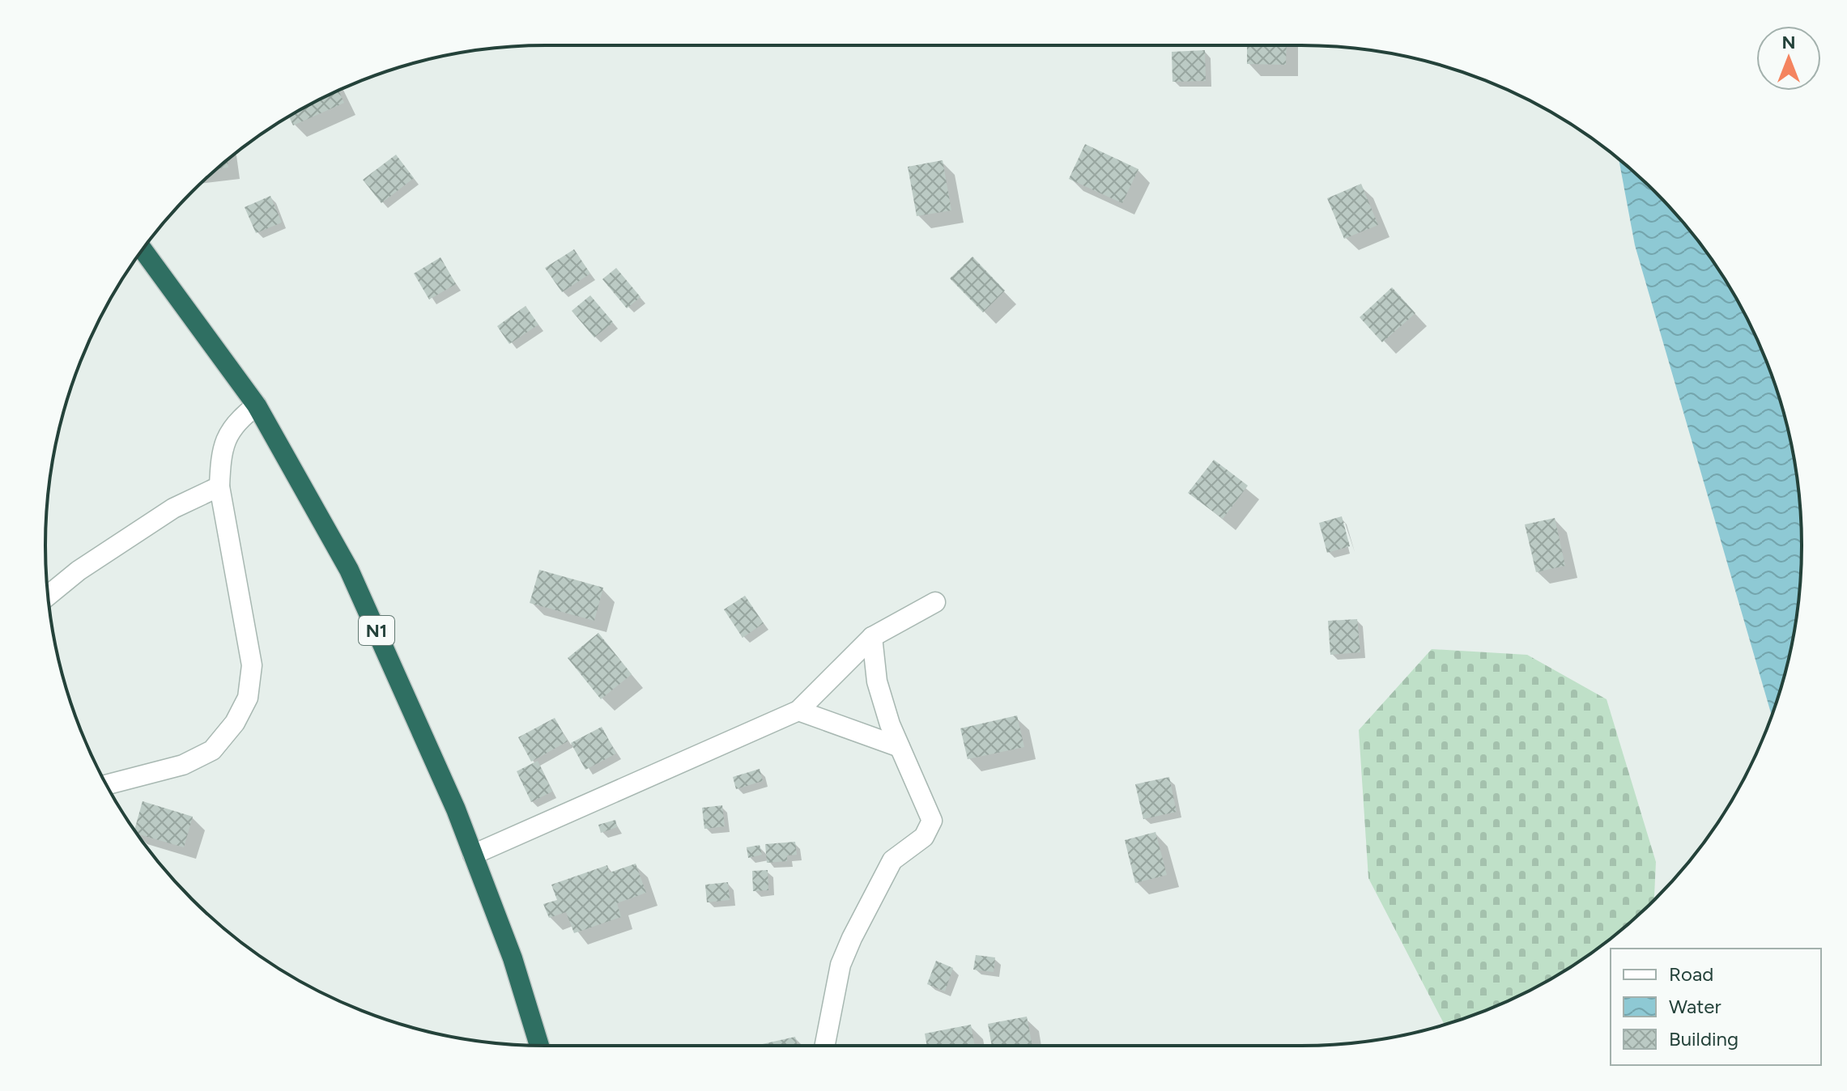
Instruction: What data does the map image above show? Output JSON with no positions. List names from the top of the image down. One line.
{"streets":{"highway":["N1"]},"legend":["Road","Water","Building"],"north":"top"}
